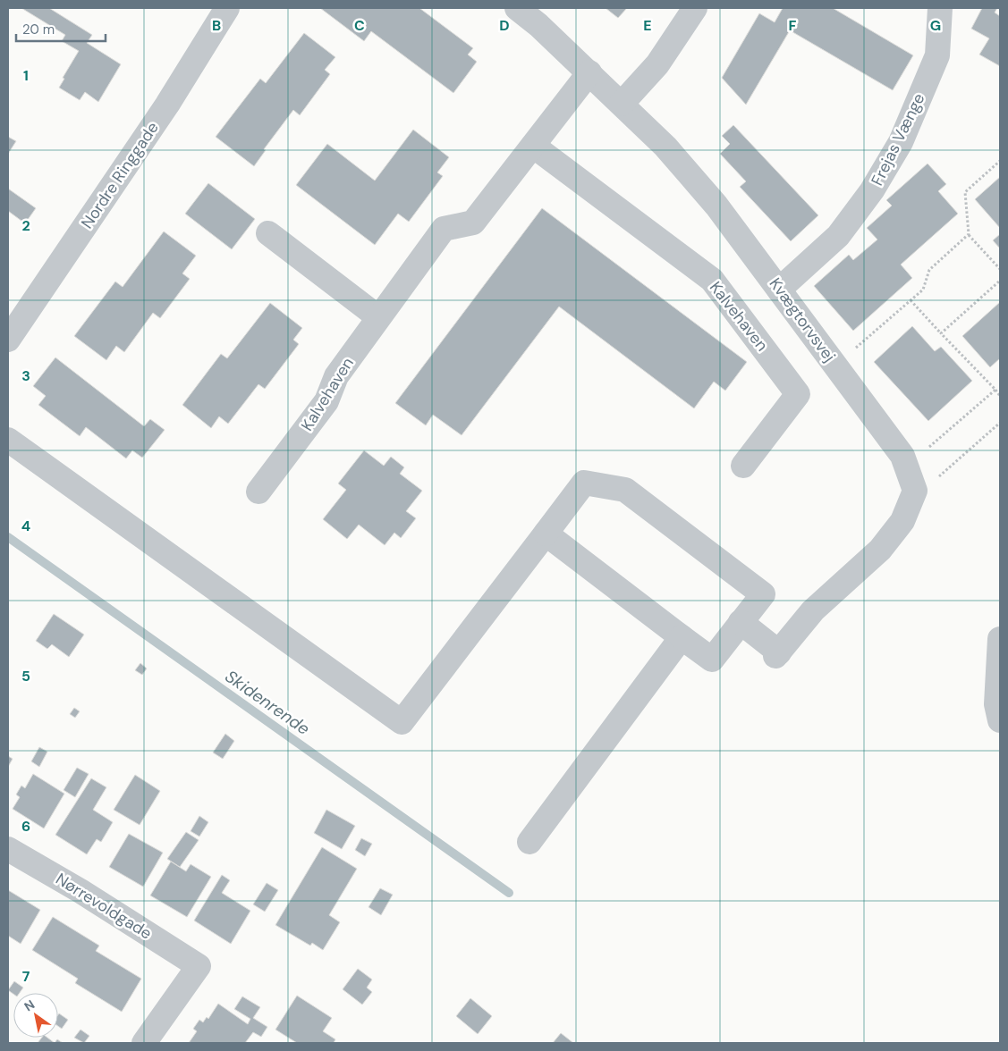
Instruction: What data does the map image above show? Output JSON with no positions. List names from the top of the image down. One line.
{"streets":{"street":["Frejas Vænge","Nordre Ringgade","Kalvehaven","Kvægtorvsvej","Nørrevoldgade"]},"crossings":[["Frejas Vænge","Kvægtorvsvej"],["Kalvehaven","Kvægtorvsvej"]],"water":["Skidenrende"],"scale_bar":"20 m","north":"top left","grid":{"columns":["B","C","D","E","F","G"],"rows":["1","2","3","4","5","6","7"]}}
